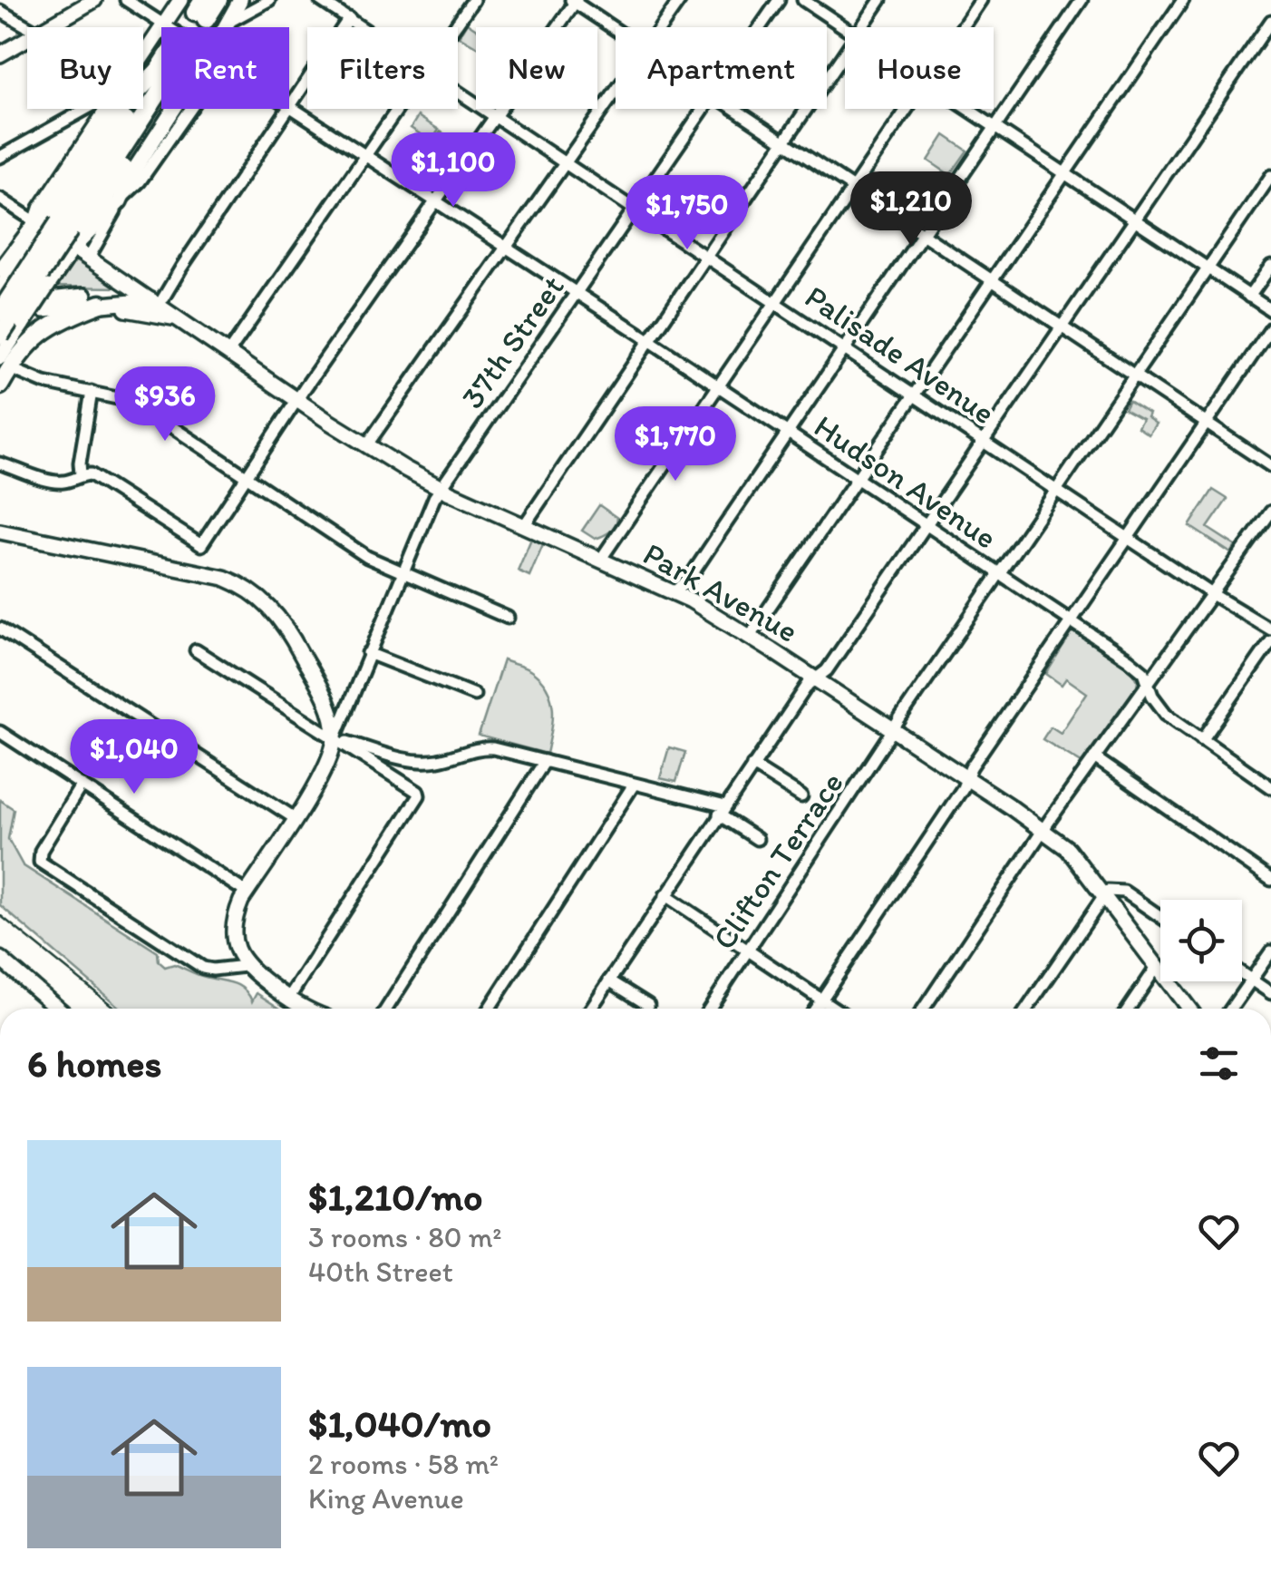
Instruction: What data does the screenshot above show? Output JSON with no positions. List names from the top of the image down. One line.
{"streets":{"main road":["Park Avenue"],"street":["37th Street","Palisade Avenue","Hudson Avenue","Clifton Terrace"]},"crossings":[["37th Street","Palisade Avenue"],["37th Street","Hudson Avenue"],["37th Street","Park Avenue"],["Palisade Avenue","Clifton Terrace"],["Hudson Avenue","Clifton Terrace"],["Park Avenue","Clifton Terrace"]],"page":{"chip":["Buy","Rent","Filters","New","Apartment","House"],"price":["$1,100","$1,210","$1,750","$936","$1,770","$1,040"],"heading":"6 homes","list":[{"name":"$1,210/mo","note":"3 rooms · 80 m² · 40th Street"},{"name":"$1,040/mo","note":"2 rooms · 58 m² · King Avenue"}]}}
